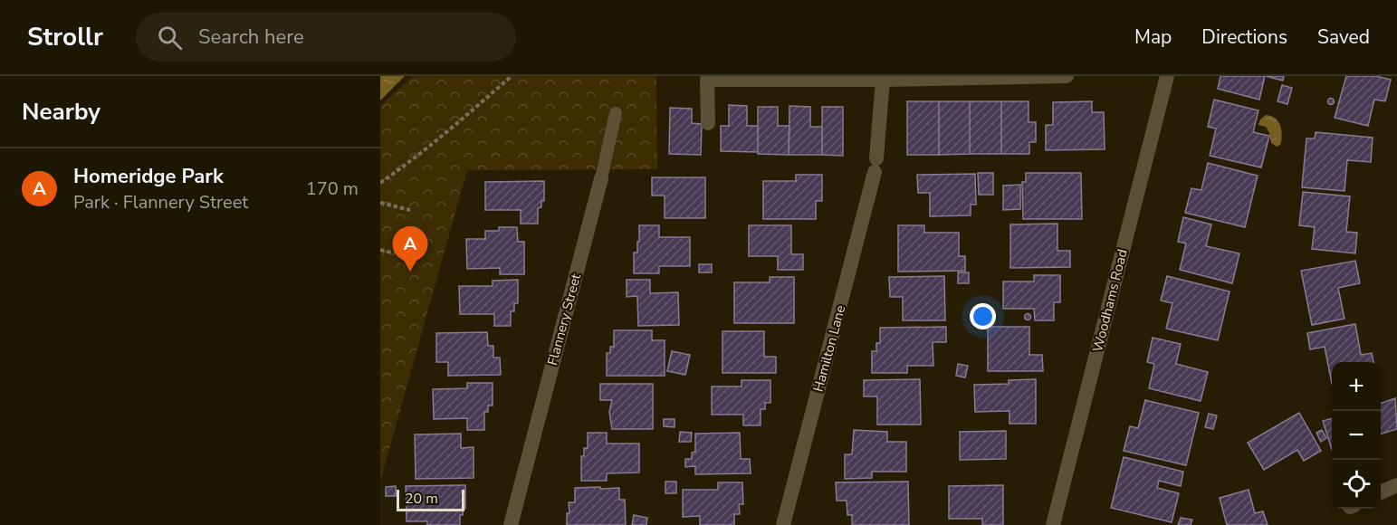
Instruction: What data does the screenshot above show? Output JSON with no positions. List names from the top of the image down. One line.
{"streets":{"street":["Woodhams Road","Flannery Street","Hamilton Lane"]},"scale_bar":"20 m","page":{"header":"Strollr","search":"Search here","nav":["Map","Directions","Saved"],"heading":"Nearby","list":[{"mark":"A","name":"Homeridge Park","note":"Park · Flannery Street","value":"170 m"}],"pins":"A","map_buttons":["+","−"],"scale":"20 m"}}
